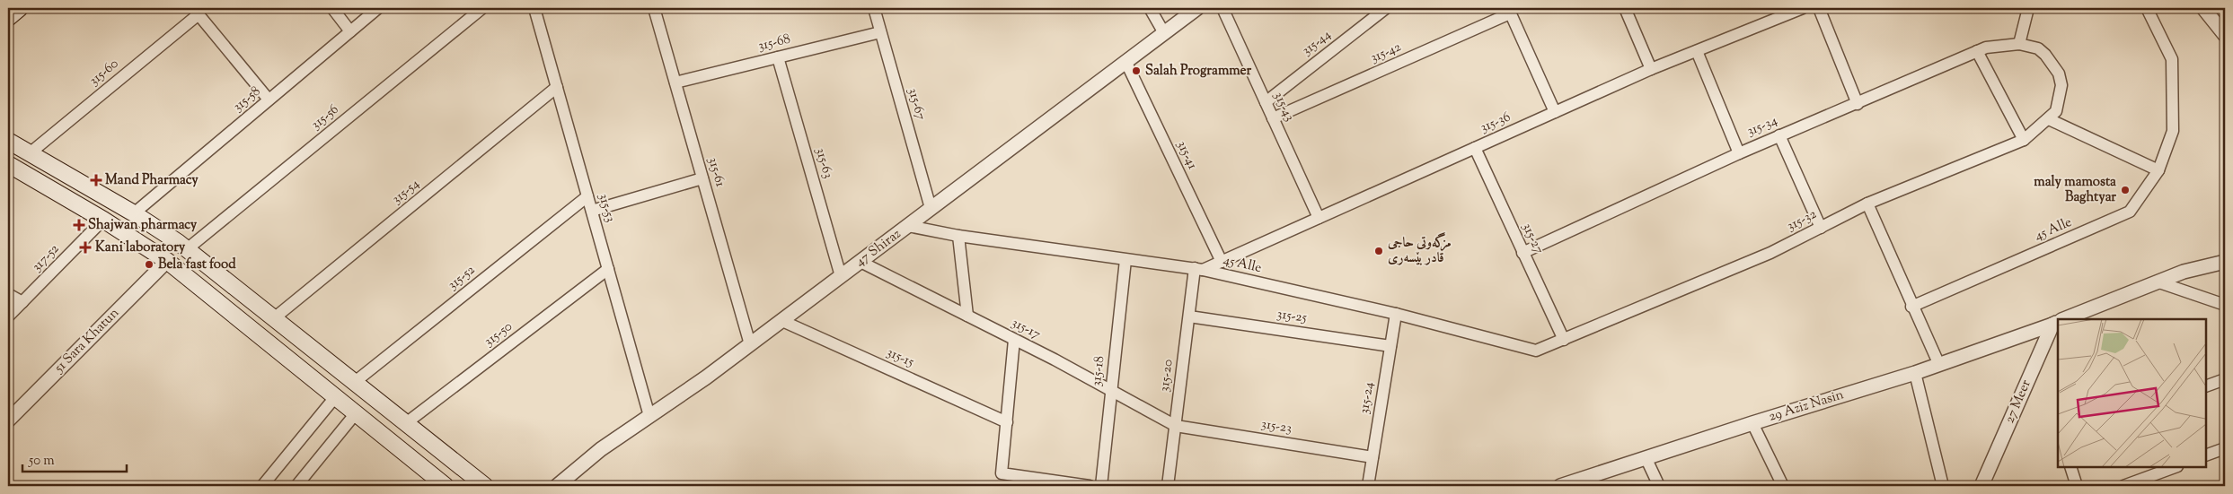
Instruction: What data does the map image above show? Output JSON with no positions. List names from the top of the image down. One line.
{"streets":{"street":["315-68","315-44","315-42","315-60","315-58","315-67","315-43","315-56","315-36","315-34","315-41","315-63","315-61","315-54","315-53","315-32","45 Alle","315-27","47 Shiraz","317-52","315-52","315-25","315-17","315-50","51 Sara Khatun","315-15","315-18","315-20","315-24","27 Meer","29 Aziz Nasin","315-23"]},"crossings":[["315-68","315-67"],["315-68","315-63"],["315-68","315-61"],["315-44","315-43"],["315-42","315-43"],["315-67","47 Shiraz"],["315-43","315-36"],["315-36","315-41"],["315-36","45 Alle"],["315-36","315-27"],["315-36","315-20"],["315-34","315-27"],["315-41","47 Shiraz"],["315-63","47 Shiraz"],["315-61","47 Shiraz"],["315-54","315-53"],["315-53","47 Shiraz"],["315-53","315-52"],["315-53","315-50"],["315-32","45 Alle"],["315-32","315-27"],["45 Alle","315-27"],["45 Alle","47 Shiraz"],["45 Alle","315-18"],["45 Alle","315-20"],["45 Alle","315-24"],["47 Shiraz","315-17"],["47 Shiraz","315-15"],["315-25","315-20"],["315-25","315-24"],["315-17","315-18"],["315-17","315-20"],["315-17","315-23"],["315-20","315-23"],["315-24","315-23"],["27 Meer","29 Aziz Nasin"]],"places":{"other":["Salah Programmer","maly mamosta Baghtyar","مزگەوتی حاجی قادر بێسەری","Bela fast food"],"health":["Mand Pharmacy","Shajwan pharmacy","Kani laboratory"]},"scale_bar":"50 m"}
